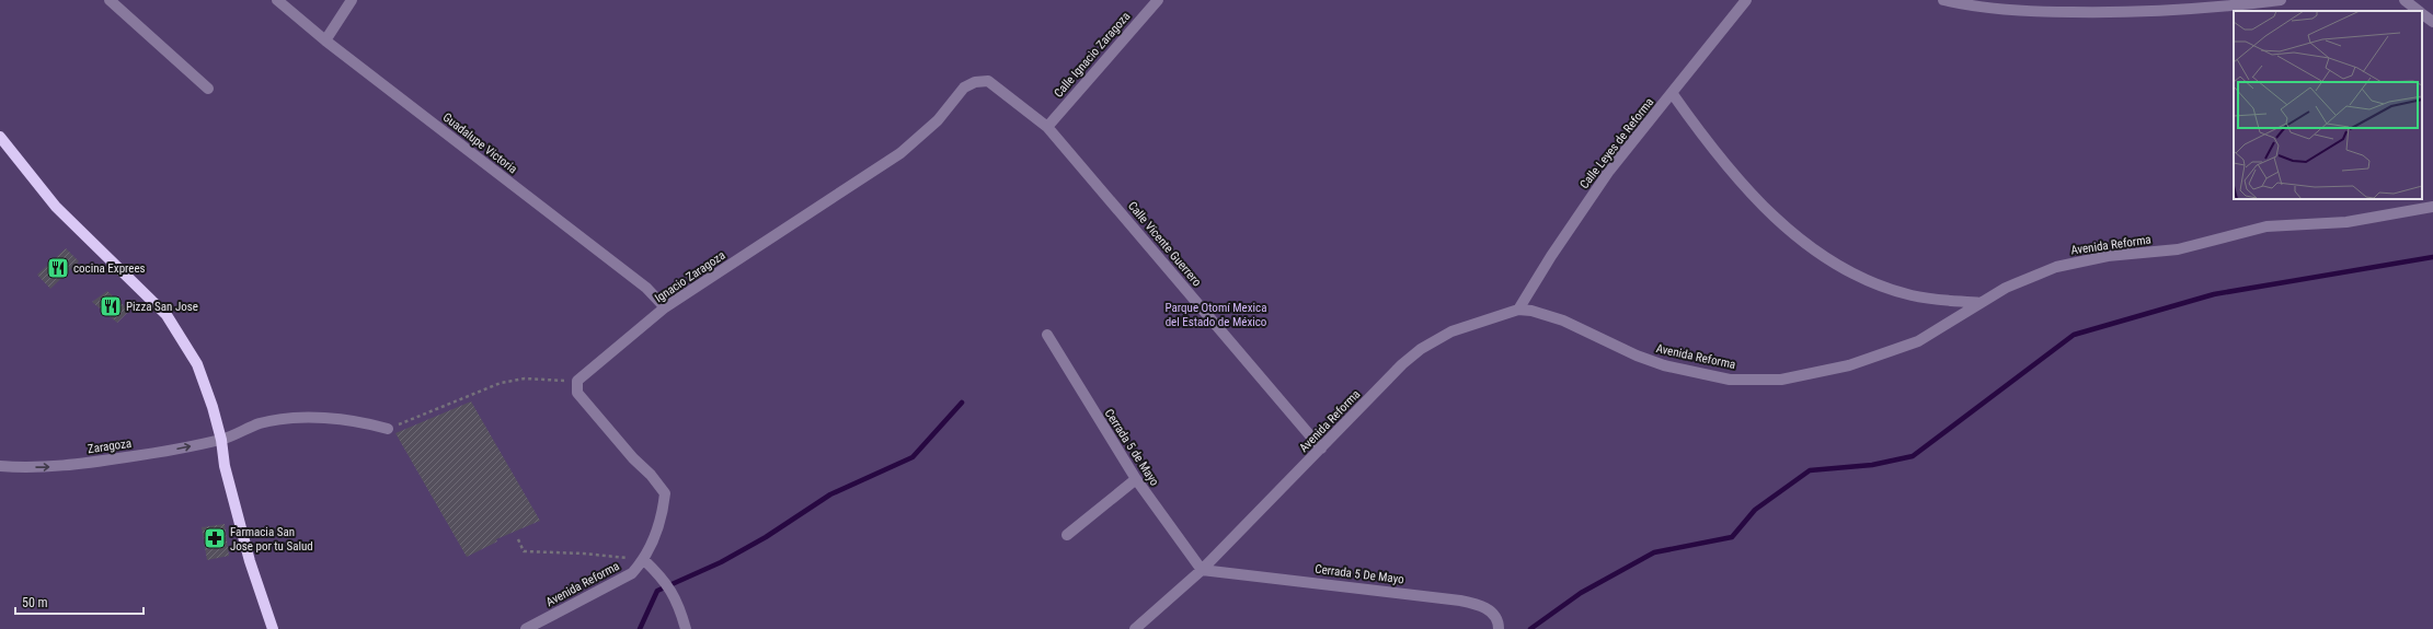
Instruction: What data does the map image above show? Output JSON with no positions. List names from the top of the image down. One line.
{"streets":{"street":["Calle Ignacio Zaragoza","Guadalupe Victoria","Calle Leyes de Reforma","Calle Vicente Guerrero","Avenida Reforma","Ignacio Zaragoza","Zaragoza","Cerrada 5 de Mayo","Cerrada 5 De Mayo"]},"crossings":[["Calle Ignacio Zaragoza","Calle Vicente Guerrero"],["Guadalupe Victoria","Ignacio Zaragoza"],["Calle Leyes de Reforma","Avenida Reforma"],["Calle Vicente Guerrero","Avenida Reforma"],["Calle Vicente Guerrero","Ignacio Zaragoza"],["Avenida Reforma","Cerrada 5 de Mayo"],["Avenida Reforma","Cerrada 5 De Mayo"],["Cerrada 5 de Mayo","Cerrada 5 De Mayo"]],"one_way":["Zaragoza"],"parks":["Parque Otomí Mexica del Estado de México"],"places":{"restaurant":["cocina Exprees","Pizza San Jose"],"pharmacy":["Farmacia San Jose por tu Salud"]},"scale_bar":"50 m"}
